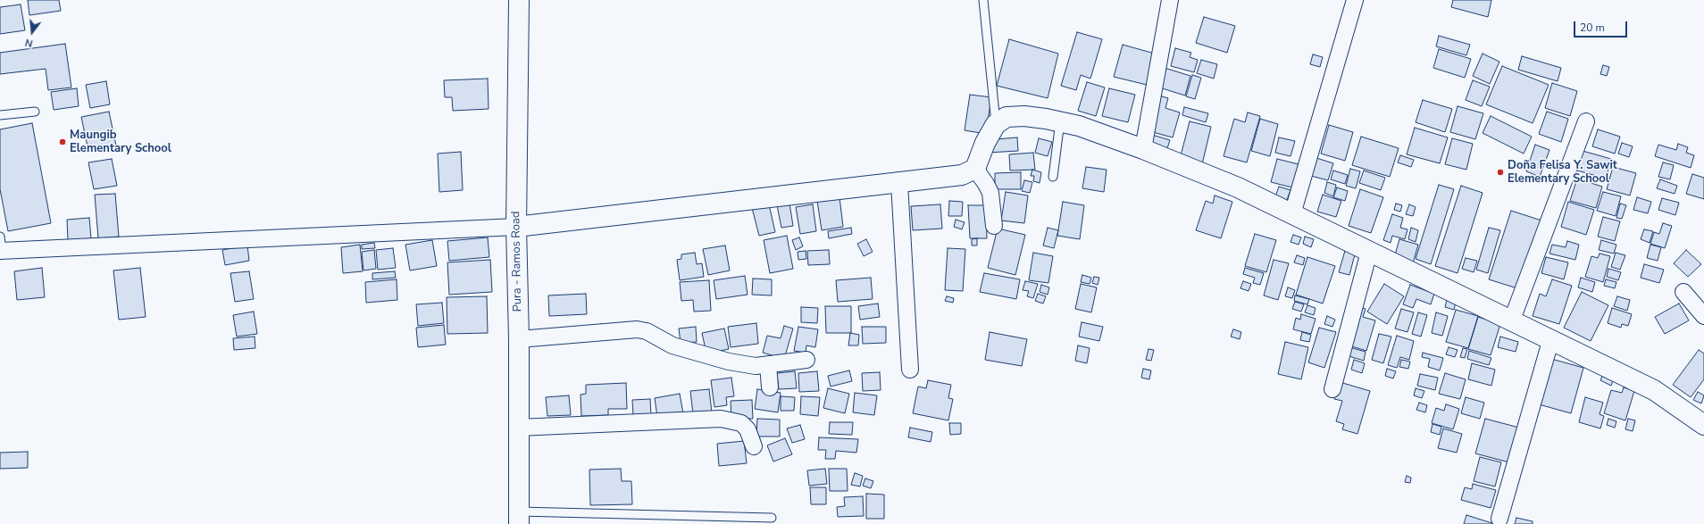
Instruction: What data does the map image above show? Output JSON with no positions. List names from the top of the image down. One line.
{"streets":{"street":["Pura - Ramos Road"]},"places":["Maungib Elementary School","Doña Felisa Y. Sawit Elementary School"],"scale_bar":"20 m","north":"bottom"}
